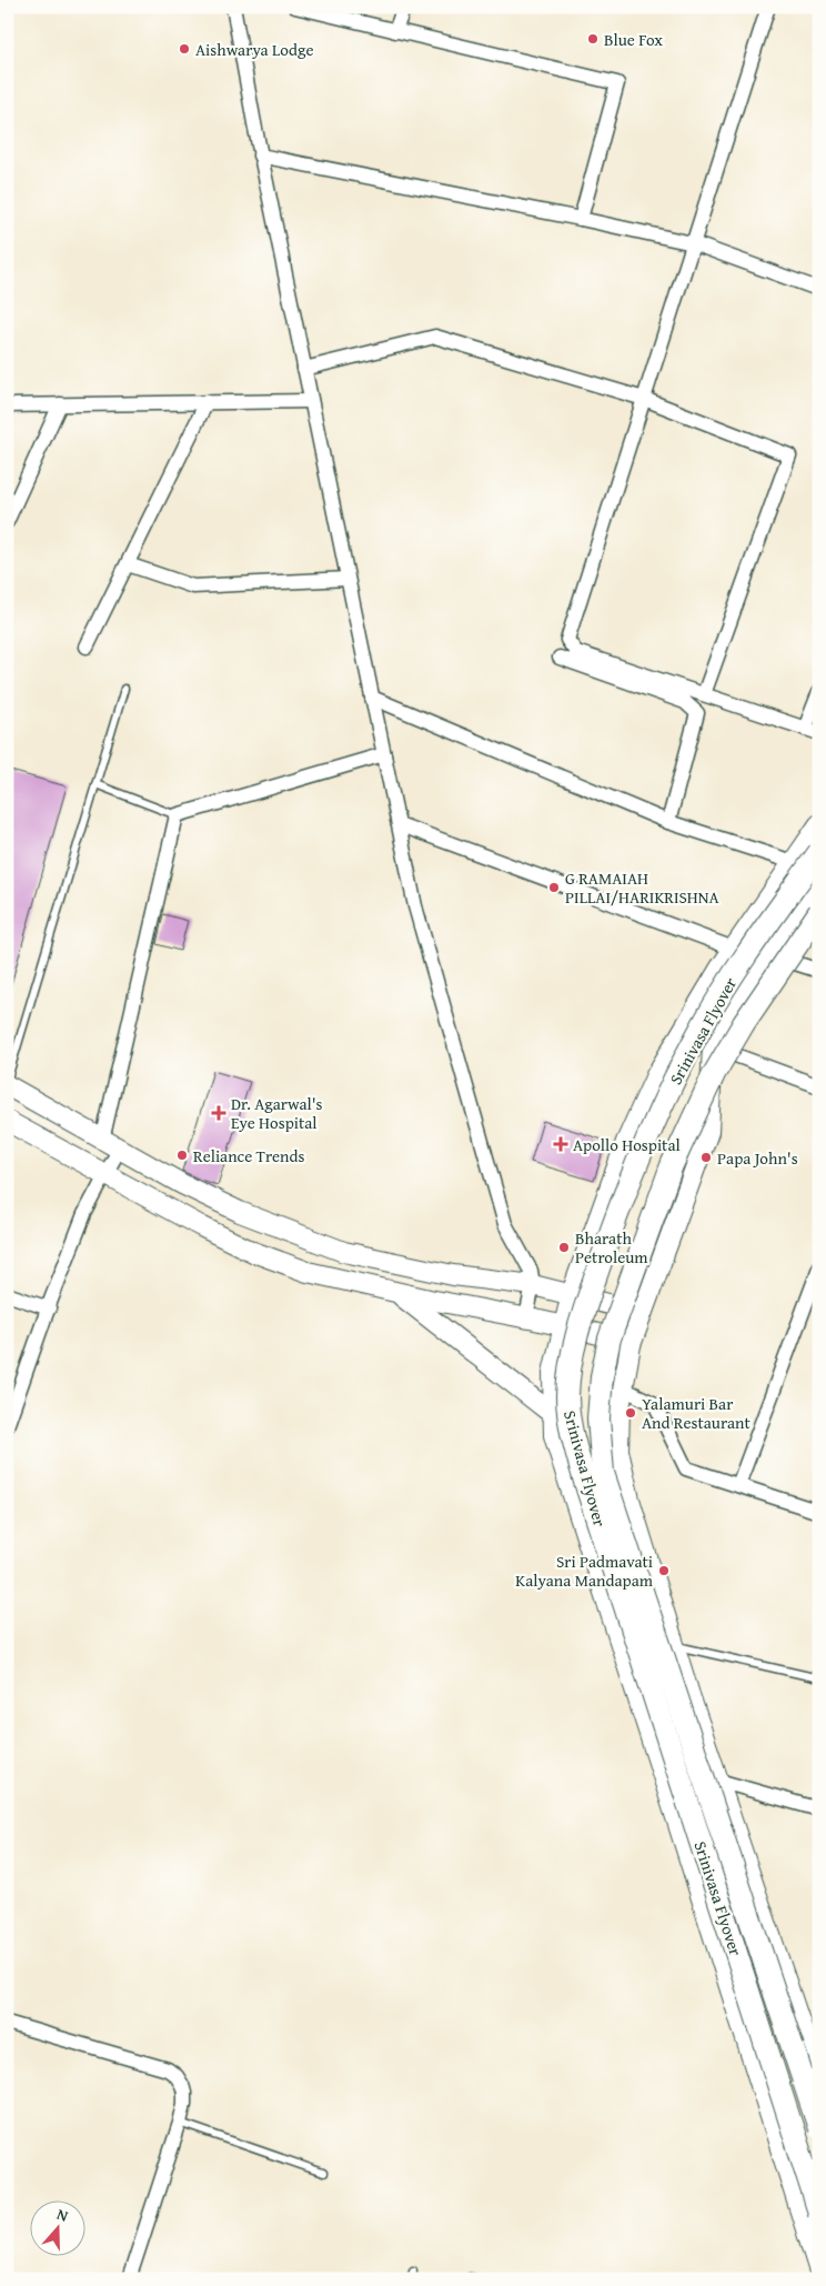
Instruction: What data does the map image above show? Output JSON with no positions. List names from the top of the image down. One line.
{"streets":{"main road":["Srinivasa Flyover"]},"places":{"other":["Blue Fox","Aishwarya Lodge","G RAMAIAH PILLAI/HARIKRISHNA","Reliance Trends","Papa John's","Bharath Petroleum","Yalamuri Bar And Restaurant","Sri Padmavati Kalyana Mandapam"],"health":["Dr. Agarwal's Eye Hospital","Apollo Hospital"]},"north":"top"}
